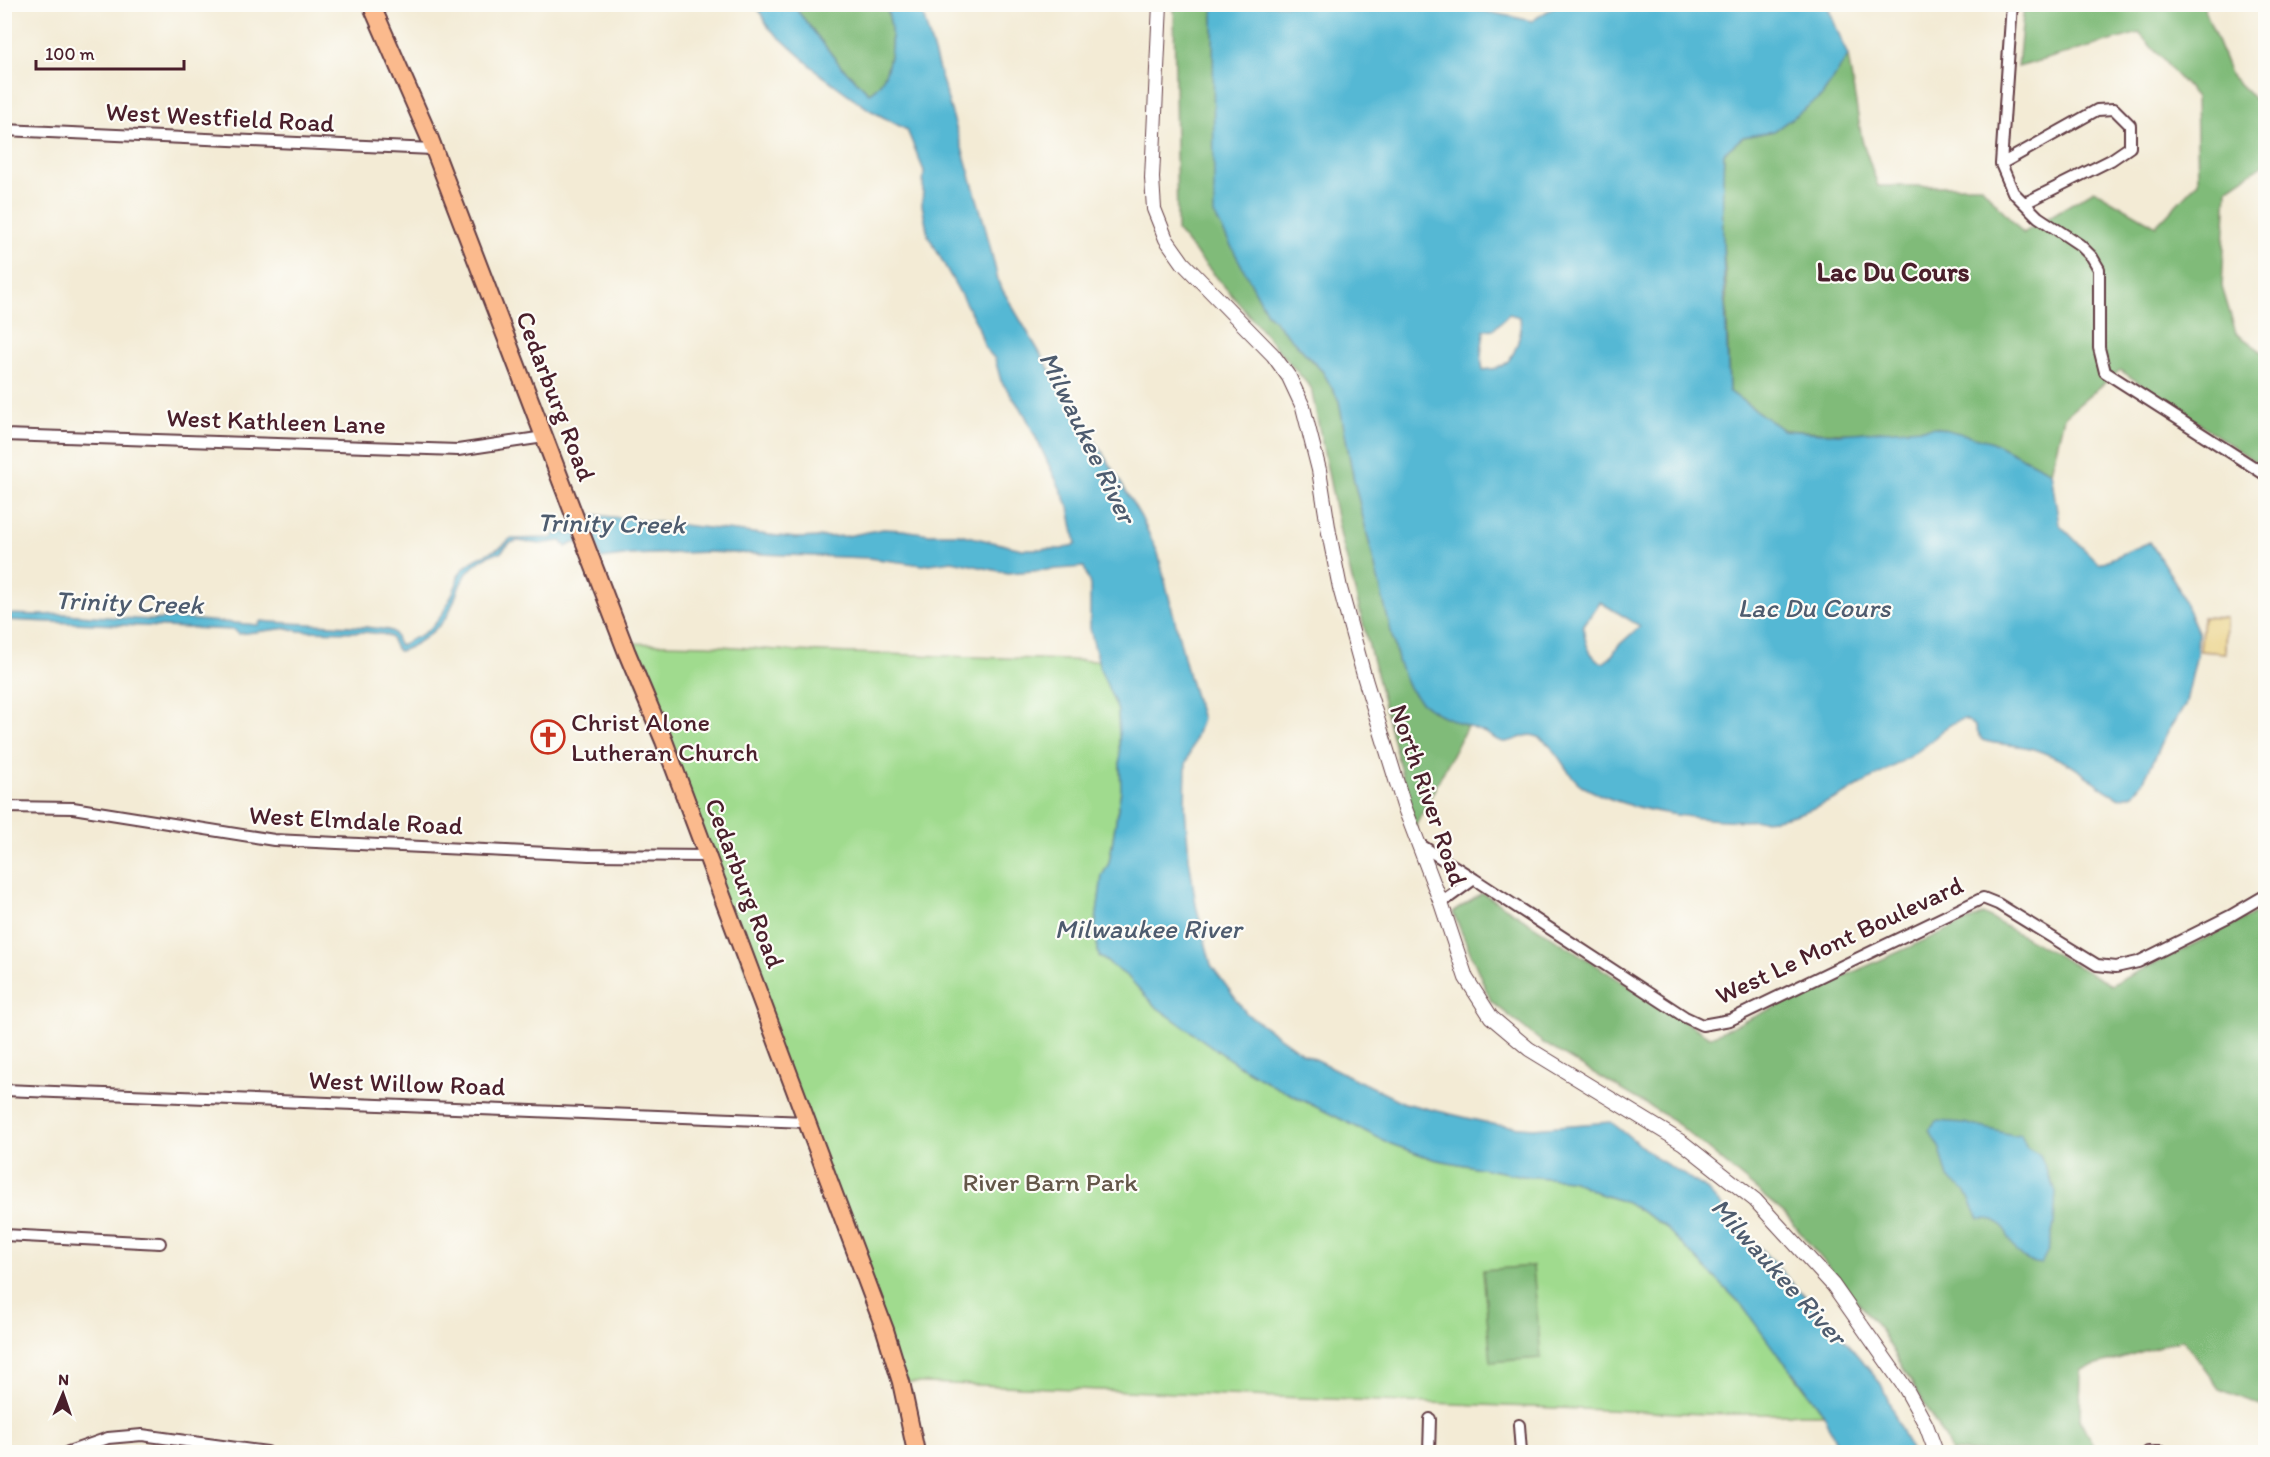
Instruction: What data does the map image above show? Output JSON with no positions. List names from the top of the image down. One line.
{"streets":{"main road":["Cedarburg Road"],"street":["West Westfield Road","West Kathleen Lane","North River Road","West Elmdale Road","West Le Mont Boulevard","West Willow Road"]},"crossings":[["West Westfield Road","Cedarburg Road"],["Cedarburg Road","West Kathleen Lane"],["Cedarburg Road","West Elmdale Road"],["Cedarburg Road","West Willow Road"],["North River Road","West Le Mont Boulevard"]],"districts":["Lac Du Cours"],"water":["Milwaukee River","Trinity Creek","Lac Du Cours"],"parks":["River Barn Park"],"places":{"church":["Christ Alone Lutheran Church"]},"scale_bar":"100 m","north":"top"}
